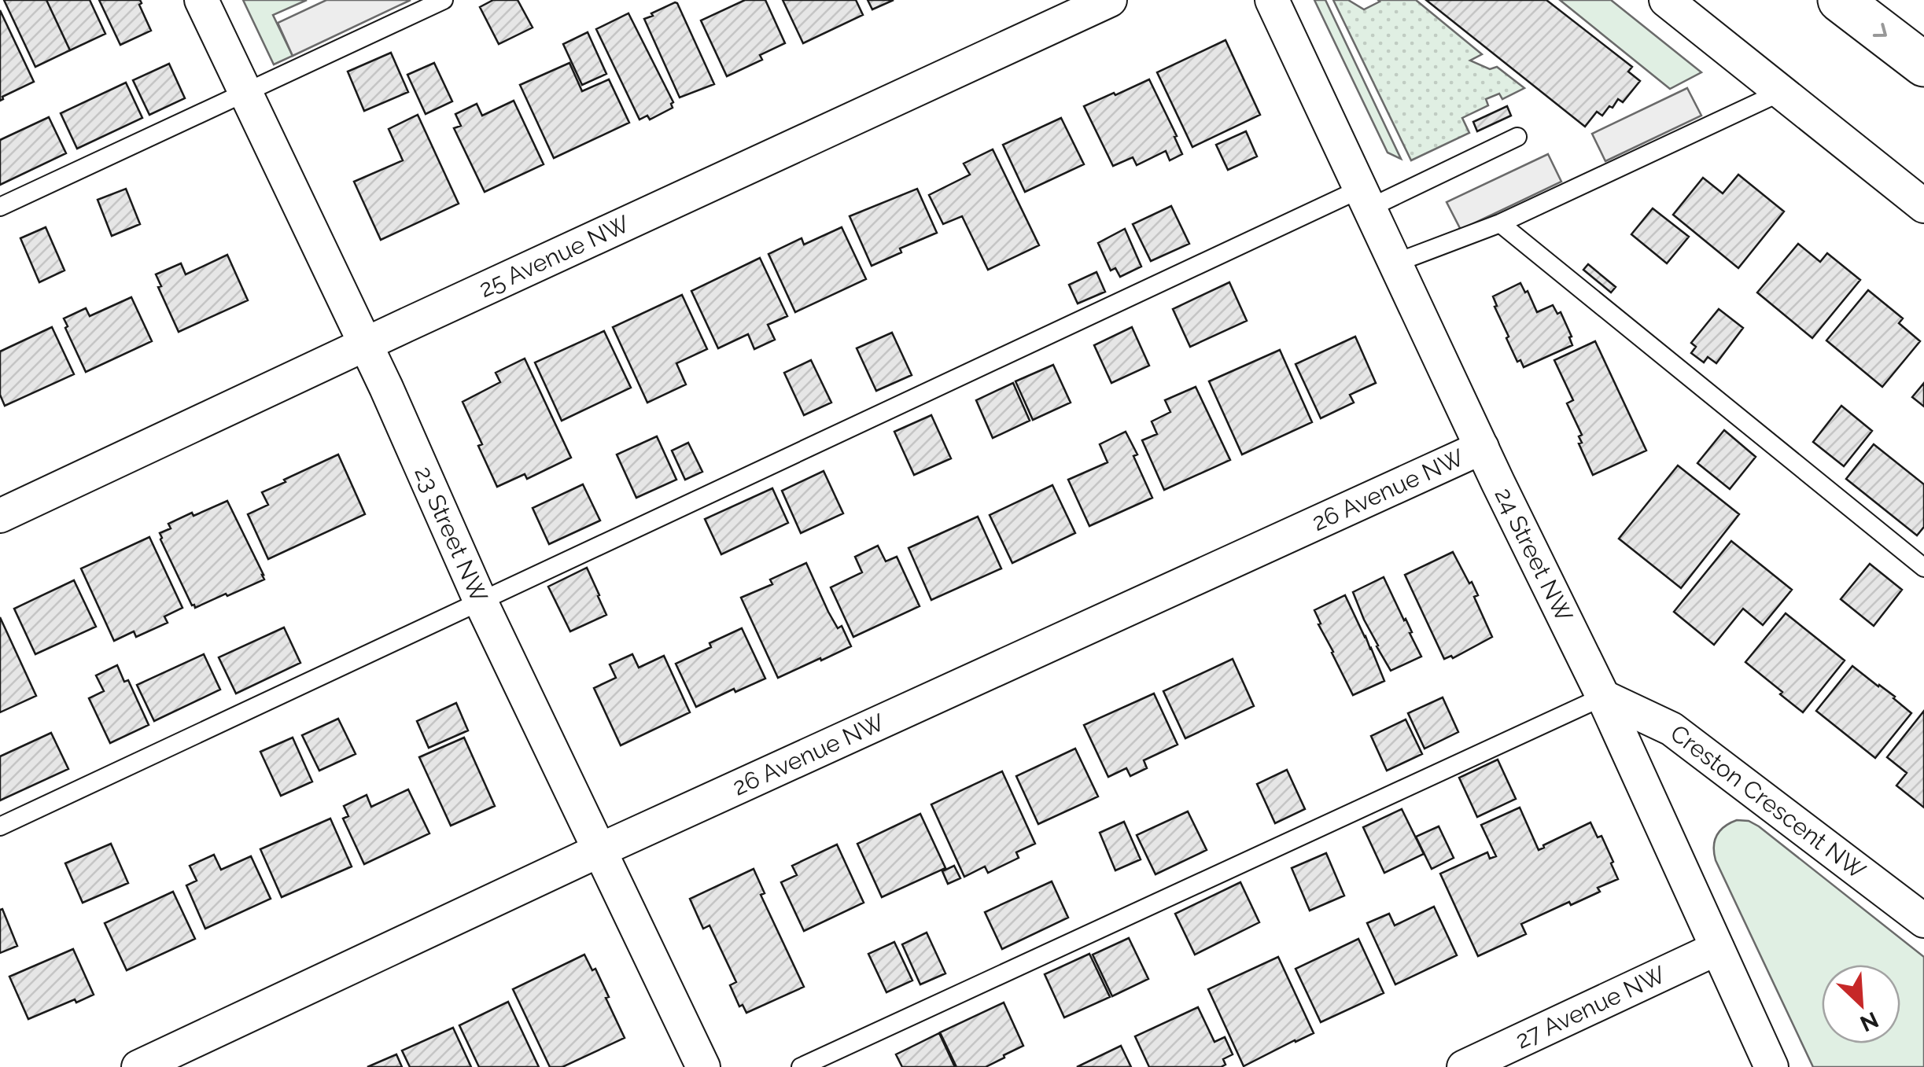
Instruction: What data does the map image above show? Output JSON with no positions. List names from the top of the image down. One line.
{"streets":{"street":["25 Avenue NW","26 Avenue NW","23 Street NW","24 Street NW","Creston Crescent NW","27 Avenue NW"]},"crossings":[["25 Avenue NW","23 Street NW"],["26 Avenue NW","23 Street NW"],["26 Avenue NW","24 Street NW"],["24 Street NW","Creston Crescent NW"],["24 Street NW","27 Avenue NW"]],"north":"bottom right"}
